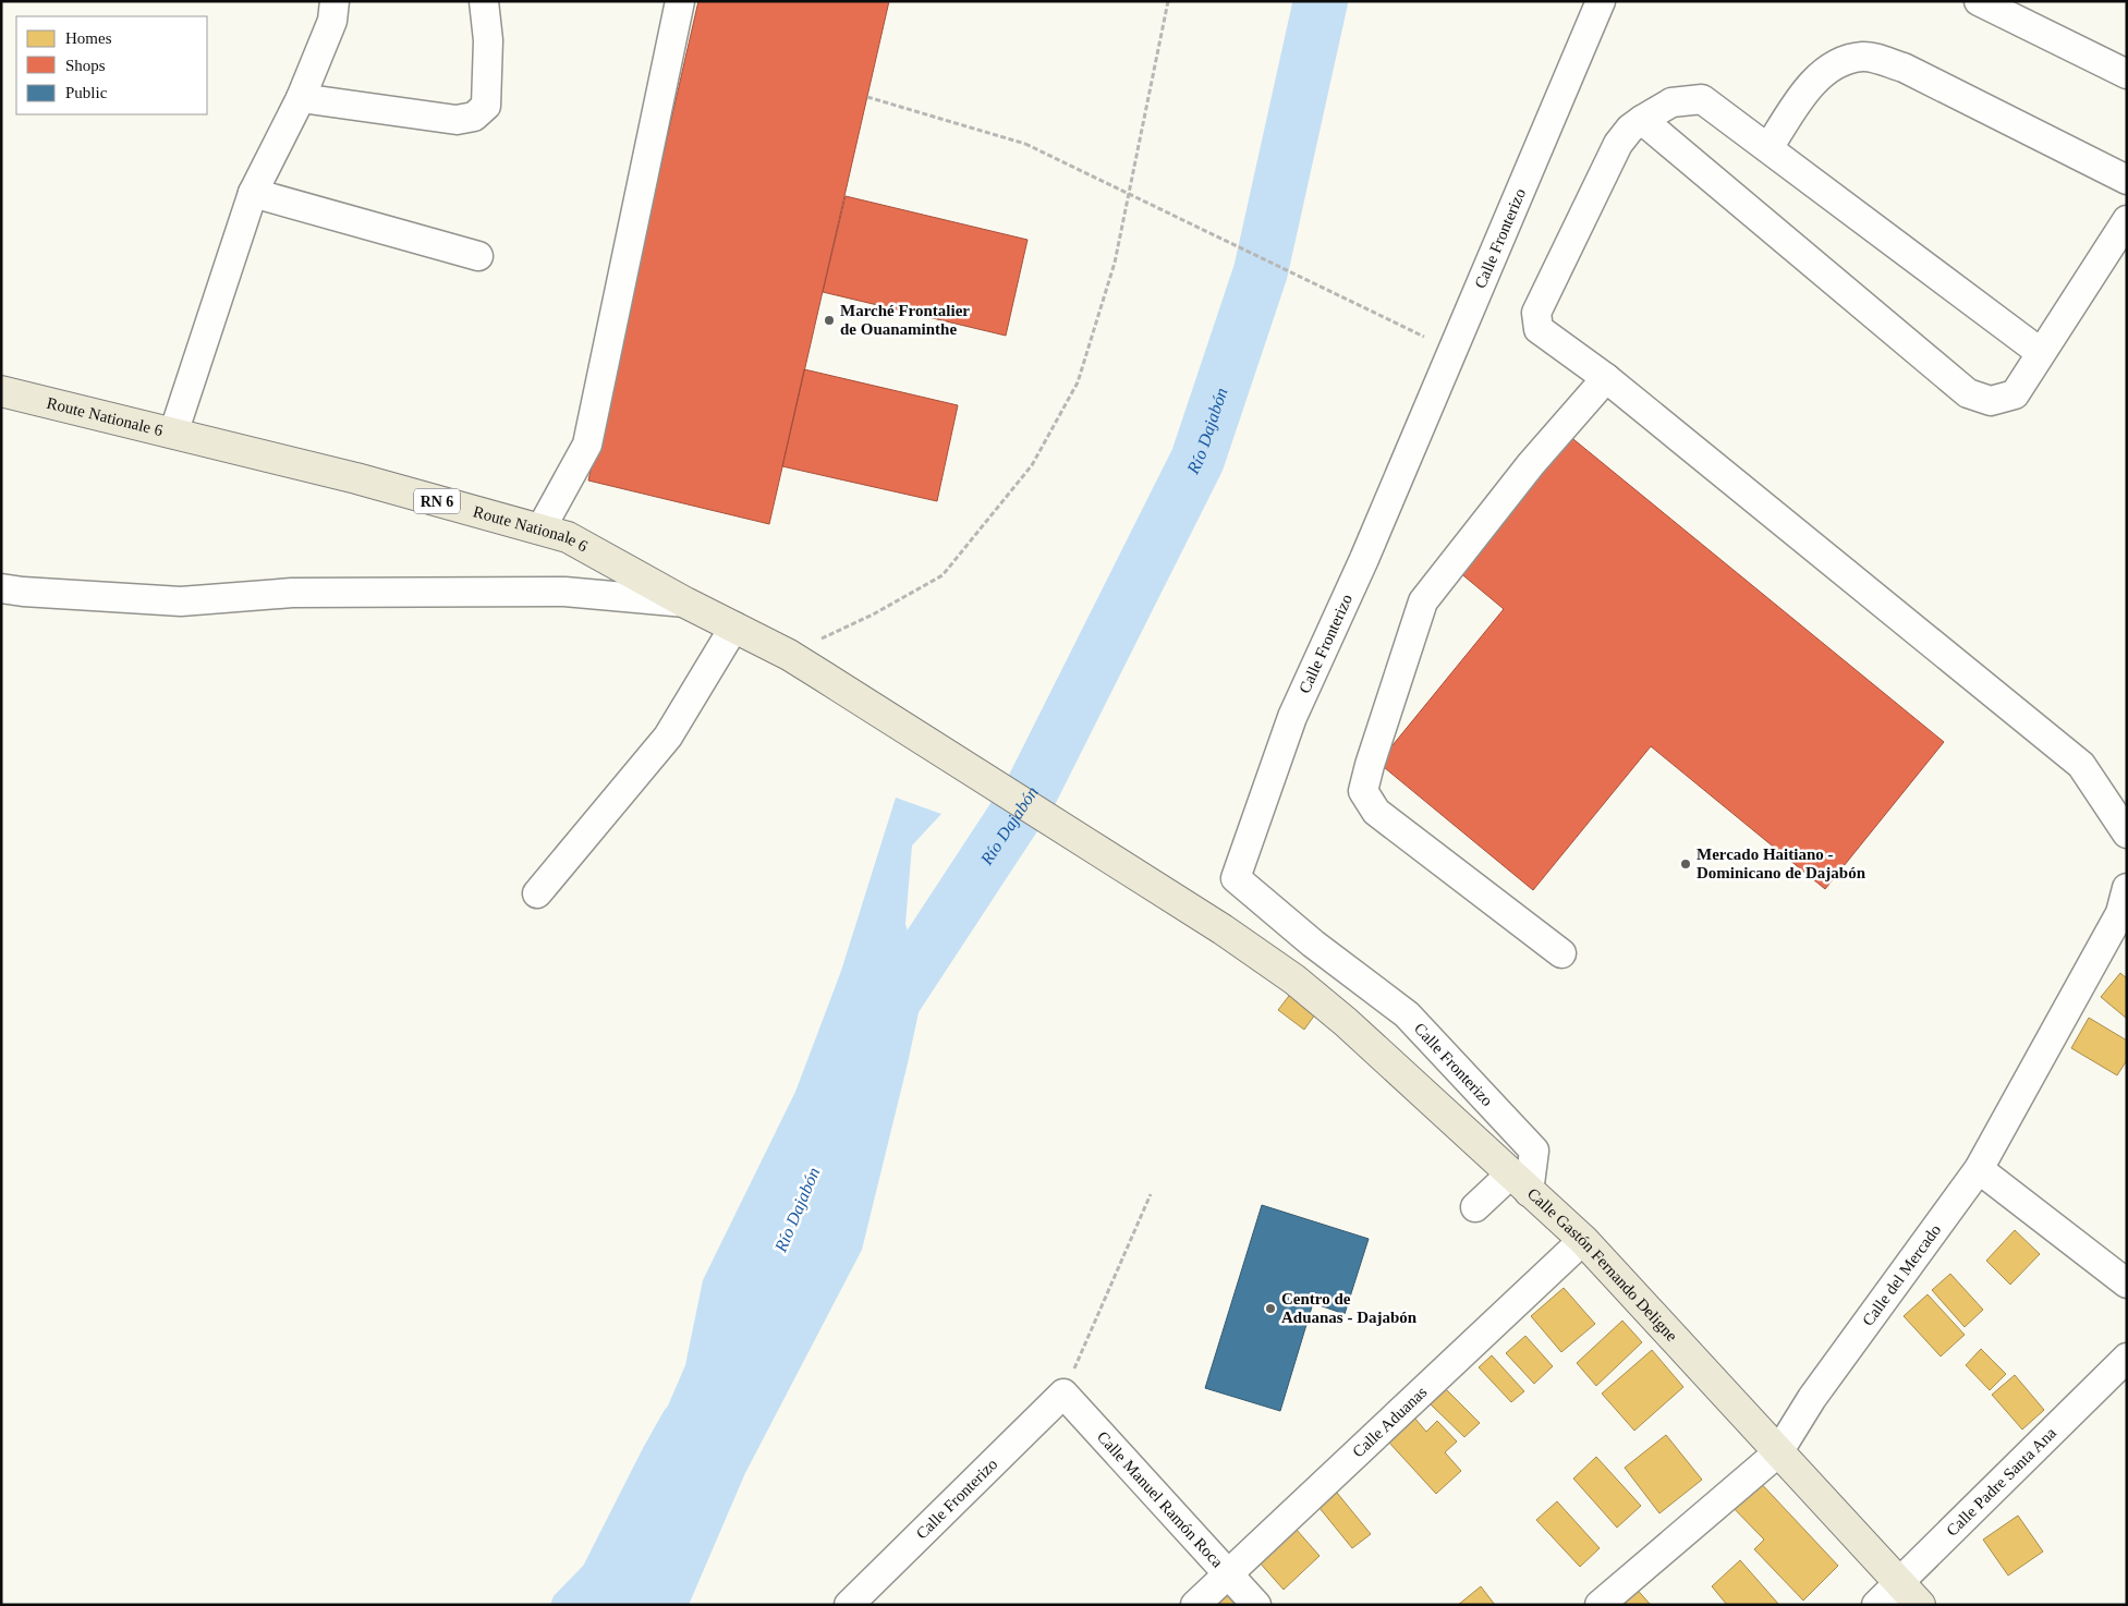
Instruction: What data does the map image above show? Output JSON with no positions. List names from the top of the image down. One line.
{"streets":{"main road":["Route Nationale 6","RN 6","Calle Gastón Fernando Deligne"],"street":["Calle Fronterizo","Calle del Mercado","Calle Aduanas","Calle Padre Santa Ana","Calle Manuel Ramón Roca"]},"crossings":[["Calle Fronterizo","Calle Gastón Fernando Deligne"],["Calle Fronterizo","Calle Manuel Ramón Roca"],["Route Nationale 6","Calle Gastón Fernando Deligne"],["Calle Gastón Fernando Deligne","Calle del Mercado"],["Calle Gastón Fernando Deligne","Calle Aduanas"],["Calle Gastón Fernando Deligne","Calle Padre Santa Ana"],["Calle Aduanas","Calle Manuel Ramón Roca"]],"water":["Río Dajabón"],"places":["Marché Frontalier de Ouanaminthe","Mercado Haitiano - Dominicano de Dajabón","Centro de Aduanas - Dajabón"],"legend":["Homes","Shops","Public"]}
